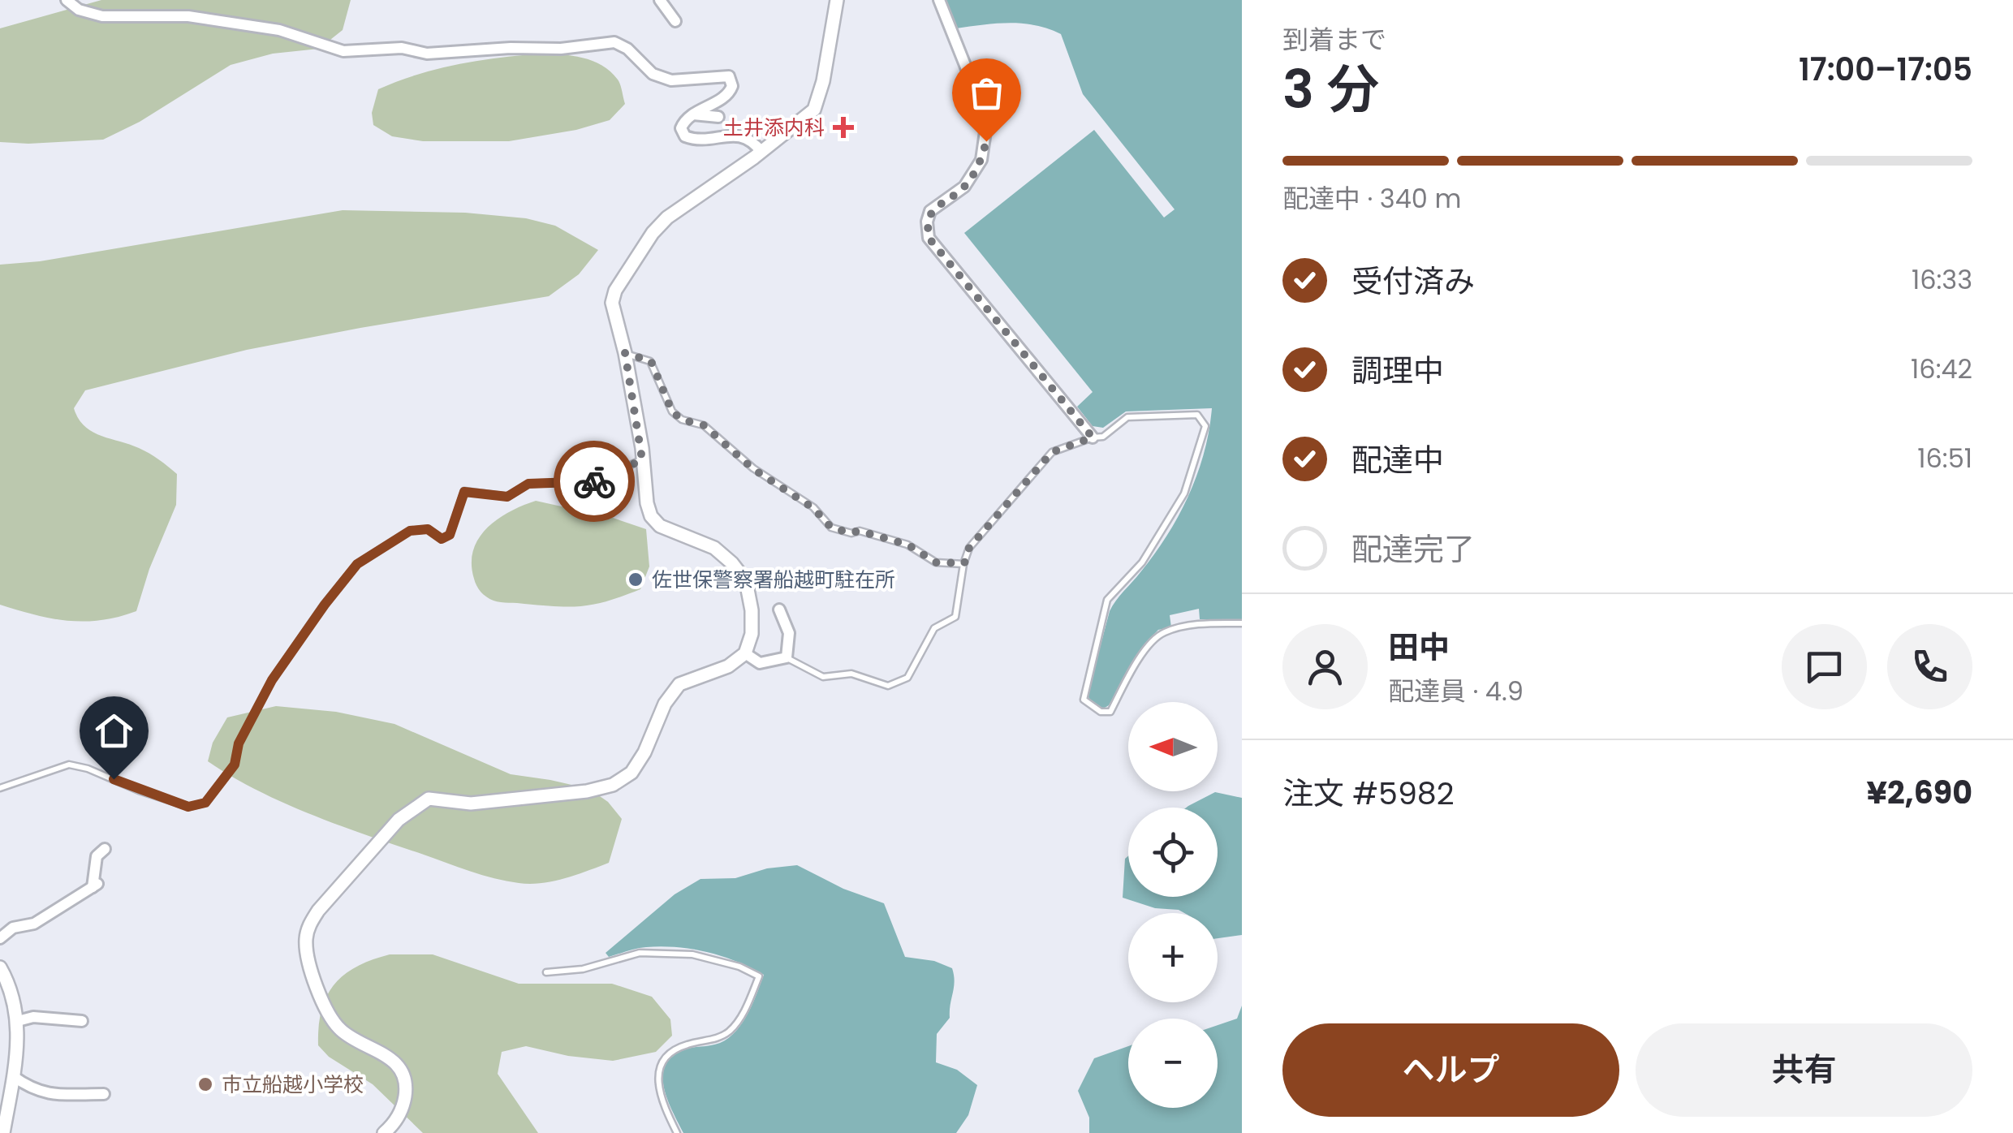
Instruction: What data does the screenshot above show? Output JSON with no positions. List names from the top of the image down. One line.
{"places":{"health":["土井添内科"],"other":["佐世保警察署船越町駐在所","市立船越小学校"]},"north":"left","page":{"heading":["3 分","到着まで","17:00–17:05"],"panel":["田中","配達員 · 4.9","注文 #5982","¥2,690"],"bar":"配達中 · 340 m","list":[["受付済み","16:33"],["調理中","16:42"],["配達中","16:51"],"配達完了"],"map_buttons":["+","−"],"buttons":["ヘルプ","共有"]}}
